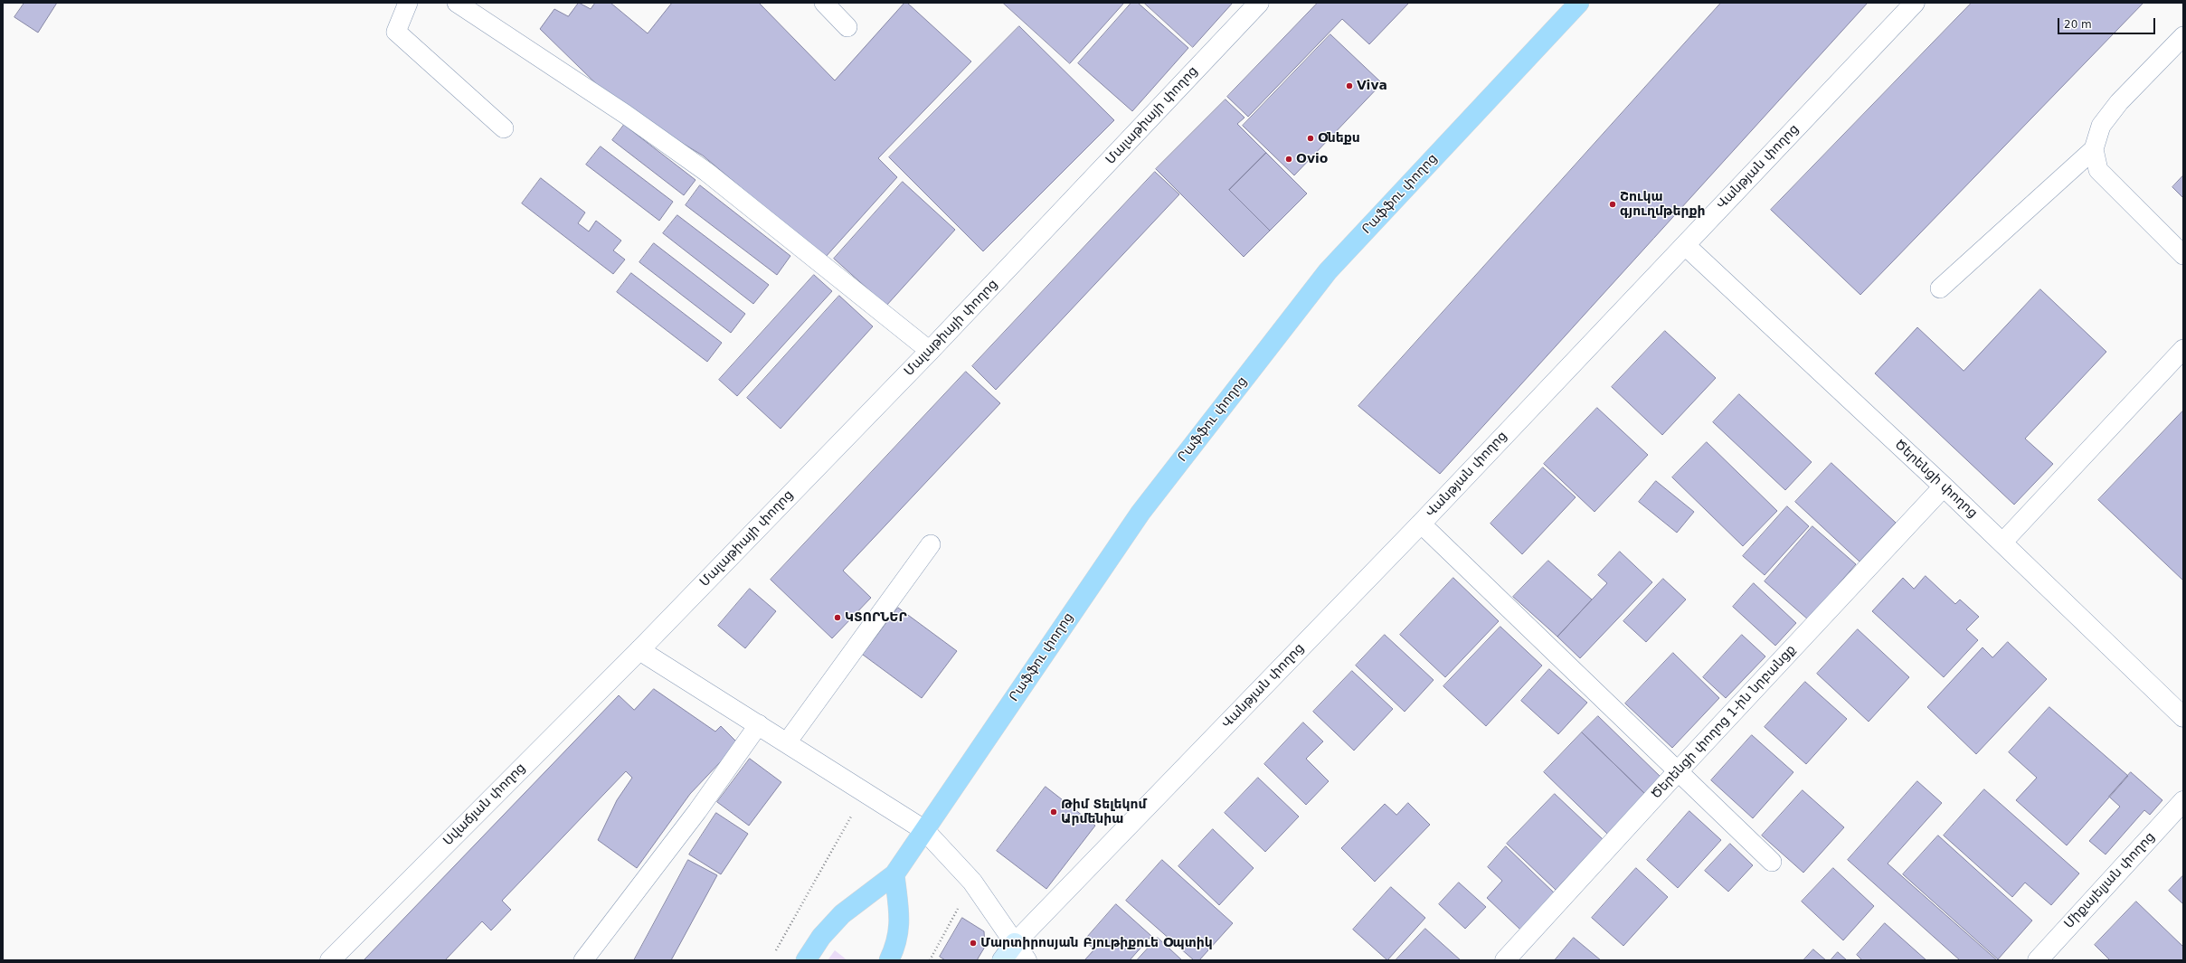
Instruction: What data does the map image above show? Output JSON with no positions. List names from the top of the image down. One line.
{"streets":{"main road":["Րաֆֆու փողոց"],"street":["Մալաթիայի փողոց","Վանթյան փողոց","Ծերենցի փողոց","Ծերենցի փողոց 1-ին նրբանցք","Սվաճյան փողոց","Միքայելյան փողոց"]},"crossings":[["Մալաթիայի փողոց","Սվաճյան փողոց"],["Վանթյան փողոց","Ծերենցի փողոց"],["Ծերենցի փողոց","Ծերենցի փողոց 1-ին նրբանցք"]],"places":["Viva","Օնեքս","Ovio","Շուկա գյուղմթերքի","ԿՏՈՐՆԵՐ","Թիմ Տելեկոմ Արմենիա","Մարտիրոսյան Բյութիքուե Օպտիկ"],"scale_bar":"20 m"}
